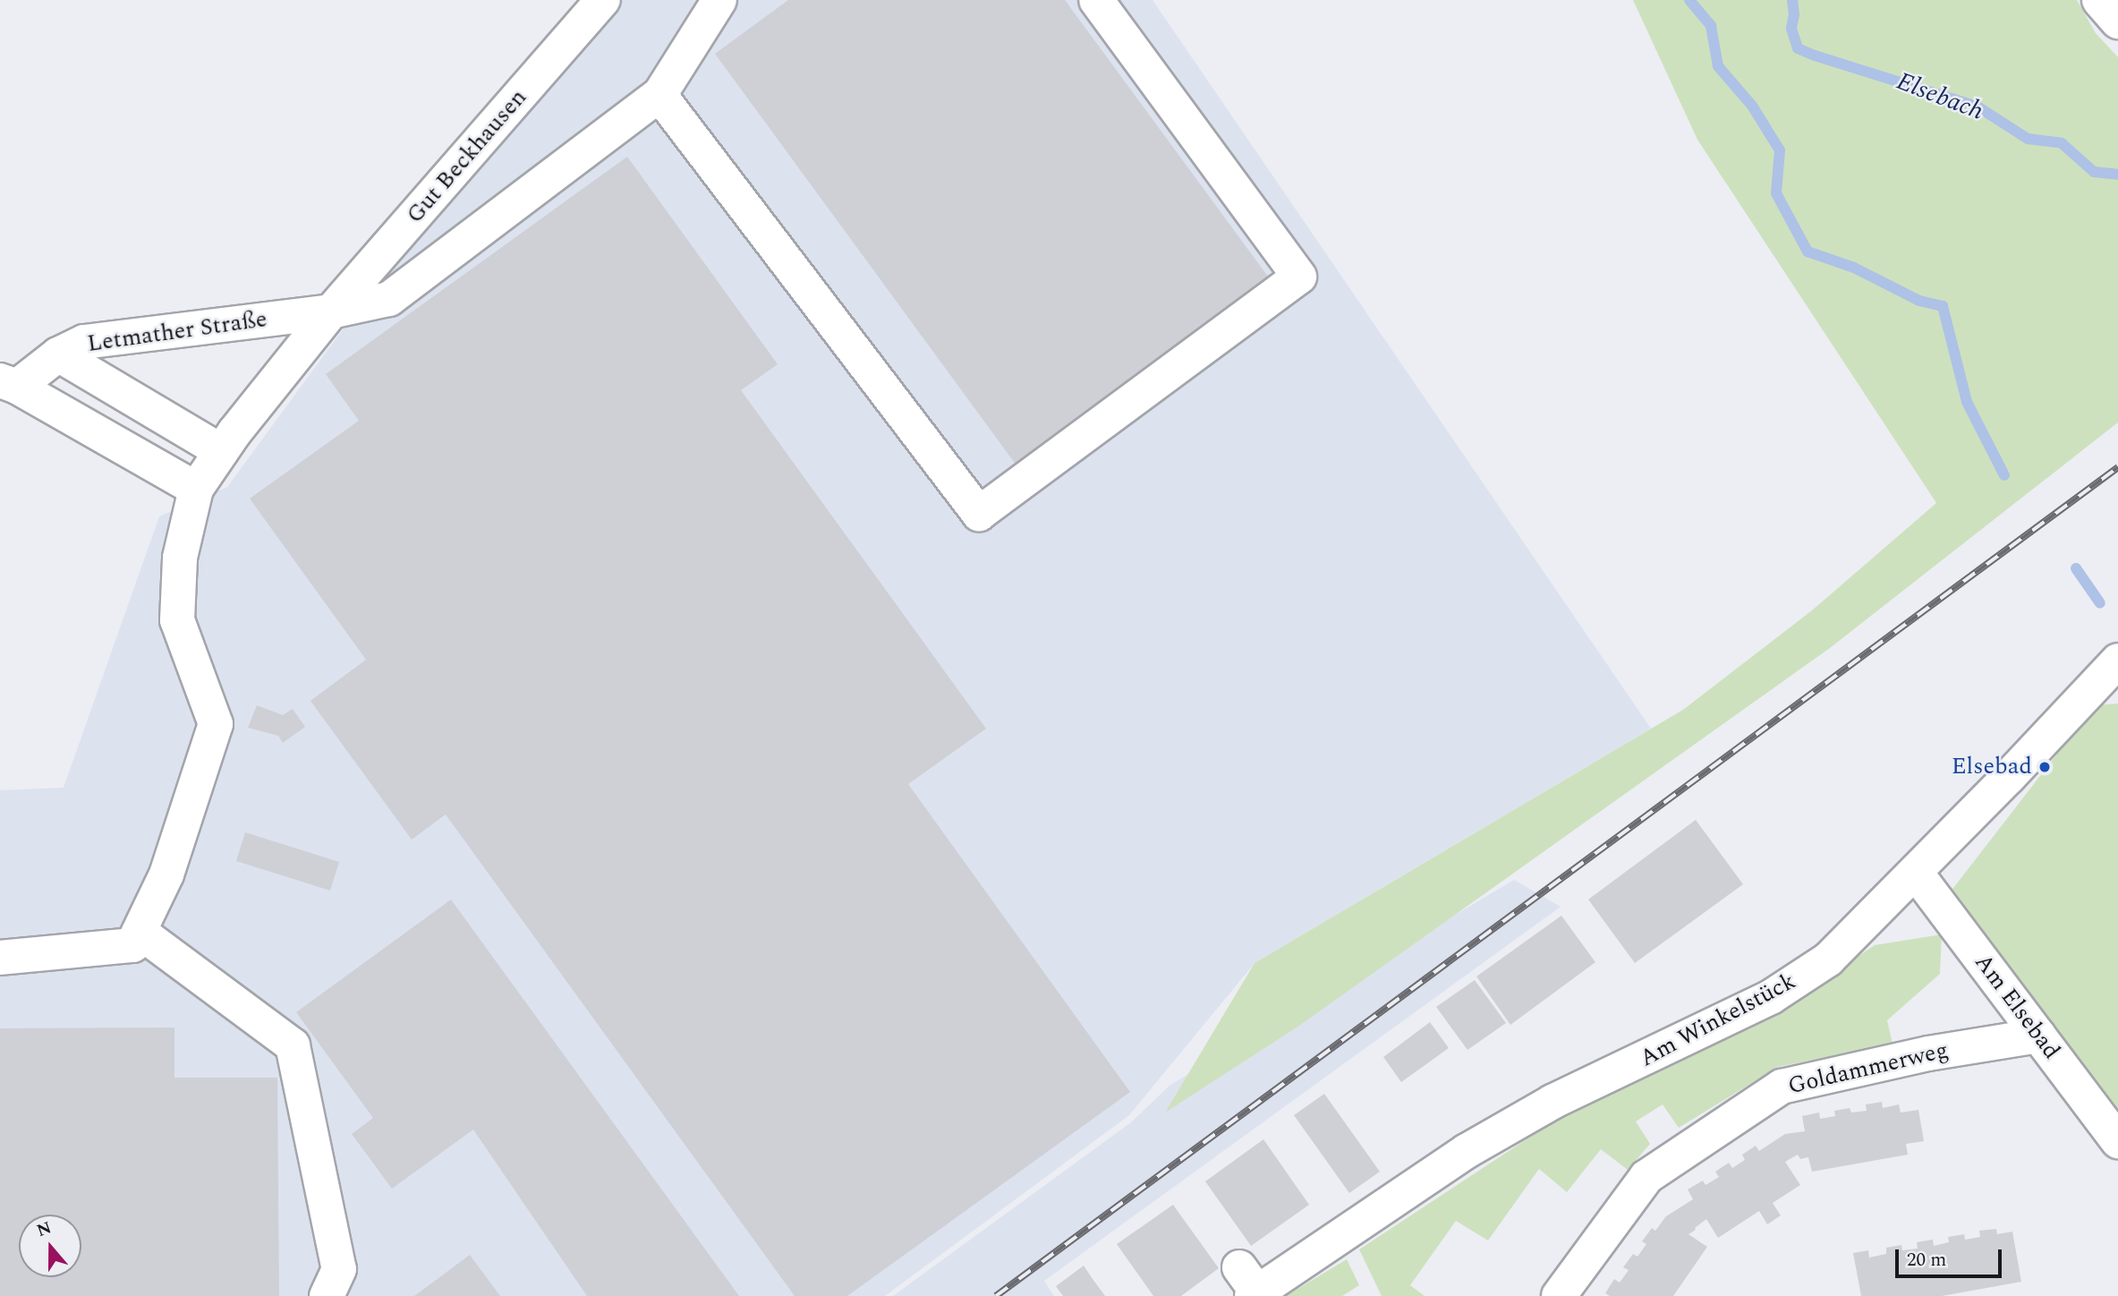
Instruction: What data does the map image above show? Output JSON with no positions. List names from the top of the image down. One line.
{"streets":{"street":["Gut Beckhausen","Letmather Straße","Am Elsebad","Am Winkelstück","Goldammerweg"]},"crossings":[["Gut Beckhausen","Letmather Straße"],["Am Elsebad","Am Winkelstück"],["Am Elsebad","Goldammerweg"]],"water":["Elsebach"],"places":["Elsebad"],"scale_bar":"20 m","north":"top"}
